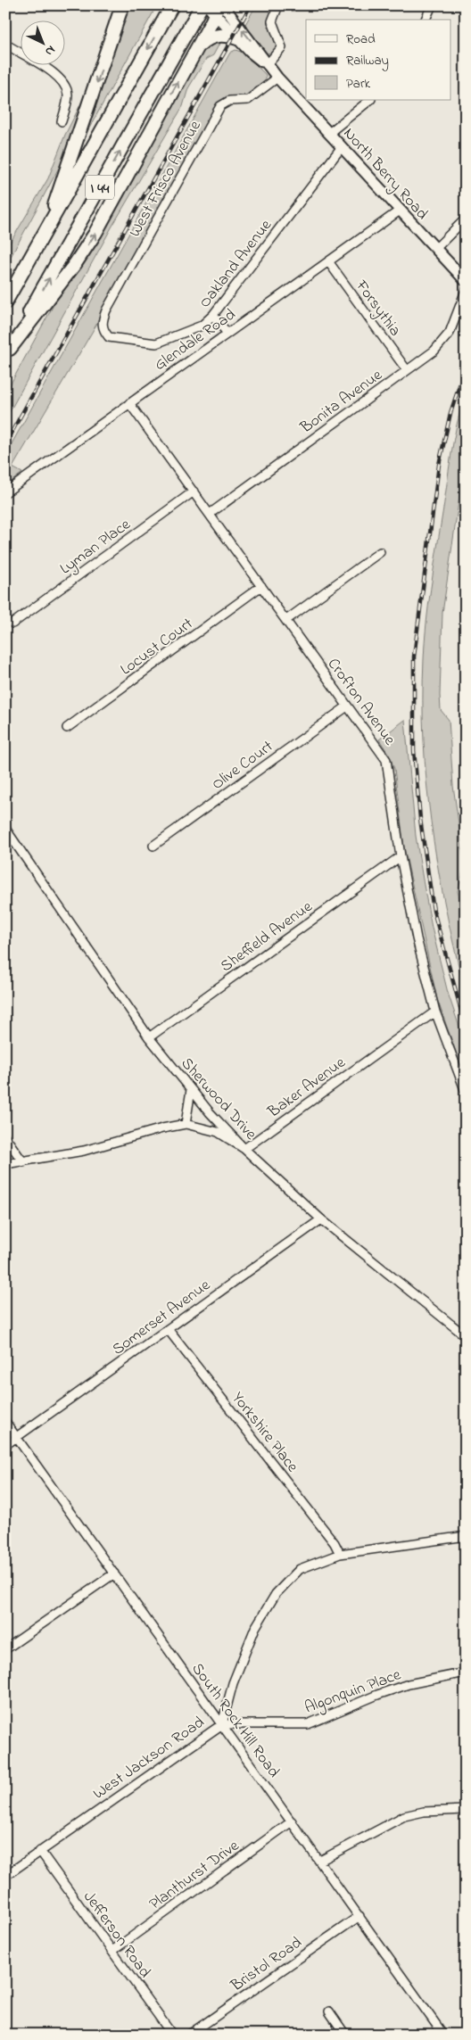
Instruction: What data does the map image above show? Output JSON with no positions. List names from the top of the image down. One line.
{"streets":{"highway":["I 44"],"main road":["North Berry Road"],"street":["West Frisco Avenue","Oakland Avenue","Forsythia","Glendale Road","Bonita Avenue","Lyman Place","Locust Court","Crofton Avenue","Olive Court","Sheffield Avenue","Baker Avenue","Sherwood Drive","Somerset Avenue","Yorkshire Place","Algonquin Place","South Rock Hill Road","West Jackson Road","Planthurst Drive","Jefferson Road","Bristol Road"]},"crossings":[["North Berry Road","West Frisco Avenue"],["North Berry Road","Oakland Avenue"],["North Berry Road","Glendale Road"],["West Frisco Avenue","Oakland Avenue"],["Forsythia","Glendale Road"],["Forsythia","Bonita Avenue"],["Glendale Road","Crofton Avenue"],["Bonita Avenue","Crofton Avenue"],["Lyman Place","Crofton Avenue"],["Locust Court","Crofton Avenue"],["Crofton Avenue","Olive Court"],["Crofton Avenue","Sheffield Avenue"],["Crofton Avenue","Baker Avenue"],["Sheffield Avenue","Sherwood Drive"],["Baker Avenue","Sherwood Drive"],["Sherwood Drive","Somerset Avenue"],["Somerset Avenue","Yorkshire Place"],["Somerset Avenue","South Rock Hill Road"],["Yorkshire Place","West Jackson Road"],["Algonquin Place","South Rock Hill Road"],["Algonquin Place","West Jackson Road"],["South Rock Hill Road","West Jackson Road"],["South Rock Hill Road","Planthurst Drive"],["South Rock Hill Road","Bristol Road"],["West Jackson Road","Jefferson Road"],["Planthurst Drive","Jefferson Road"]],"legend":["Road","Railway","Park"],"north":"bottom right"}
